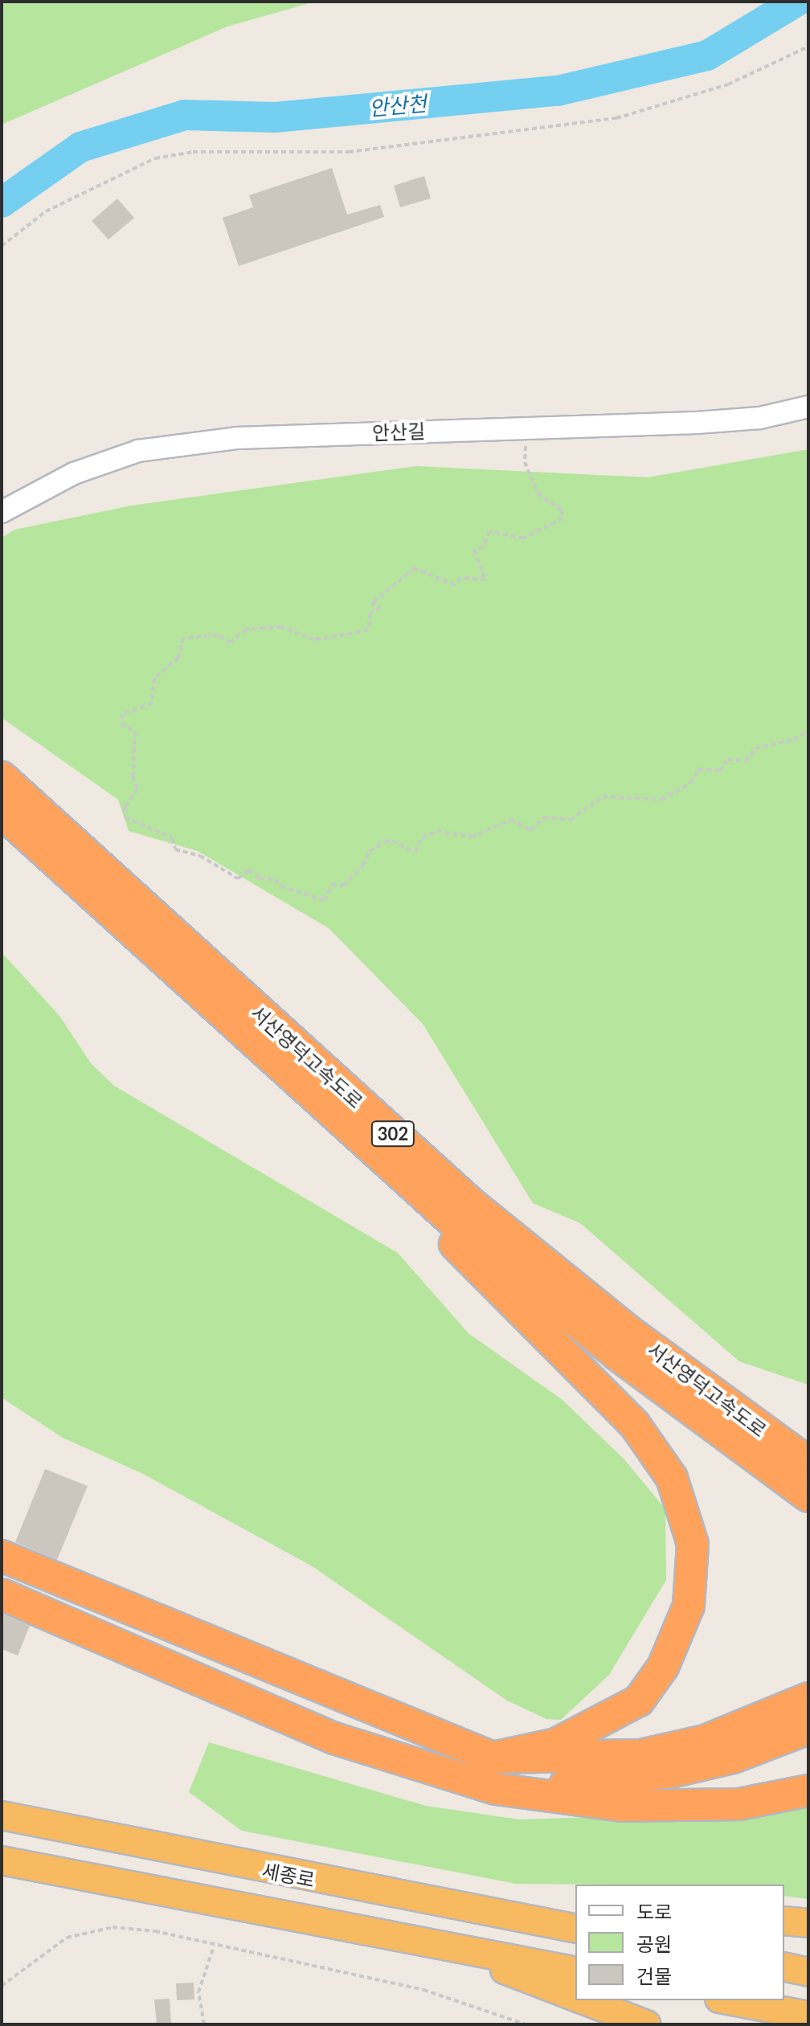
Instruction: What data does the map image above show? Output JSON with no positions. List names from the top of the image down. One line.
{"streets":{"highway":["서산영덕고속도로","302","세종로"],"street":["안산길"]},"water":["안산천"],"legend":["도로","공원","건물"]}
